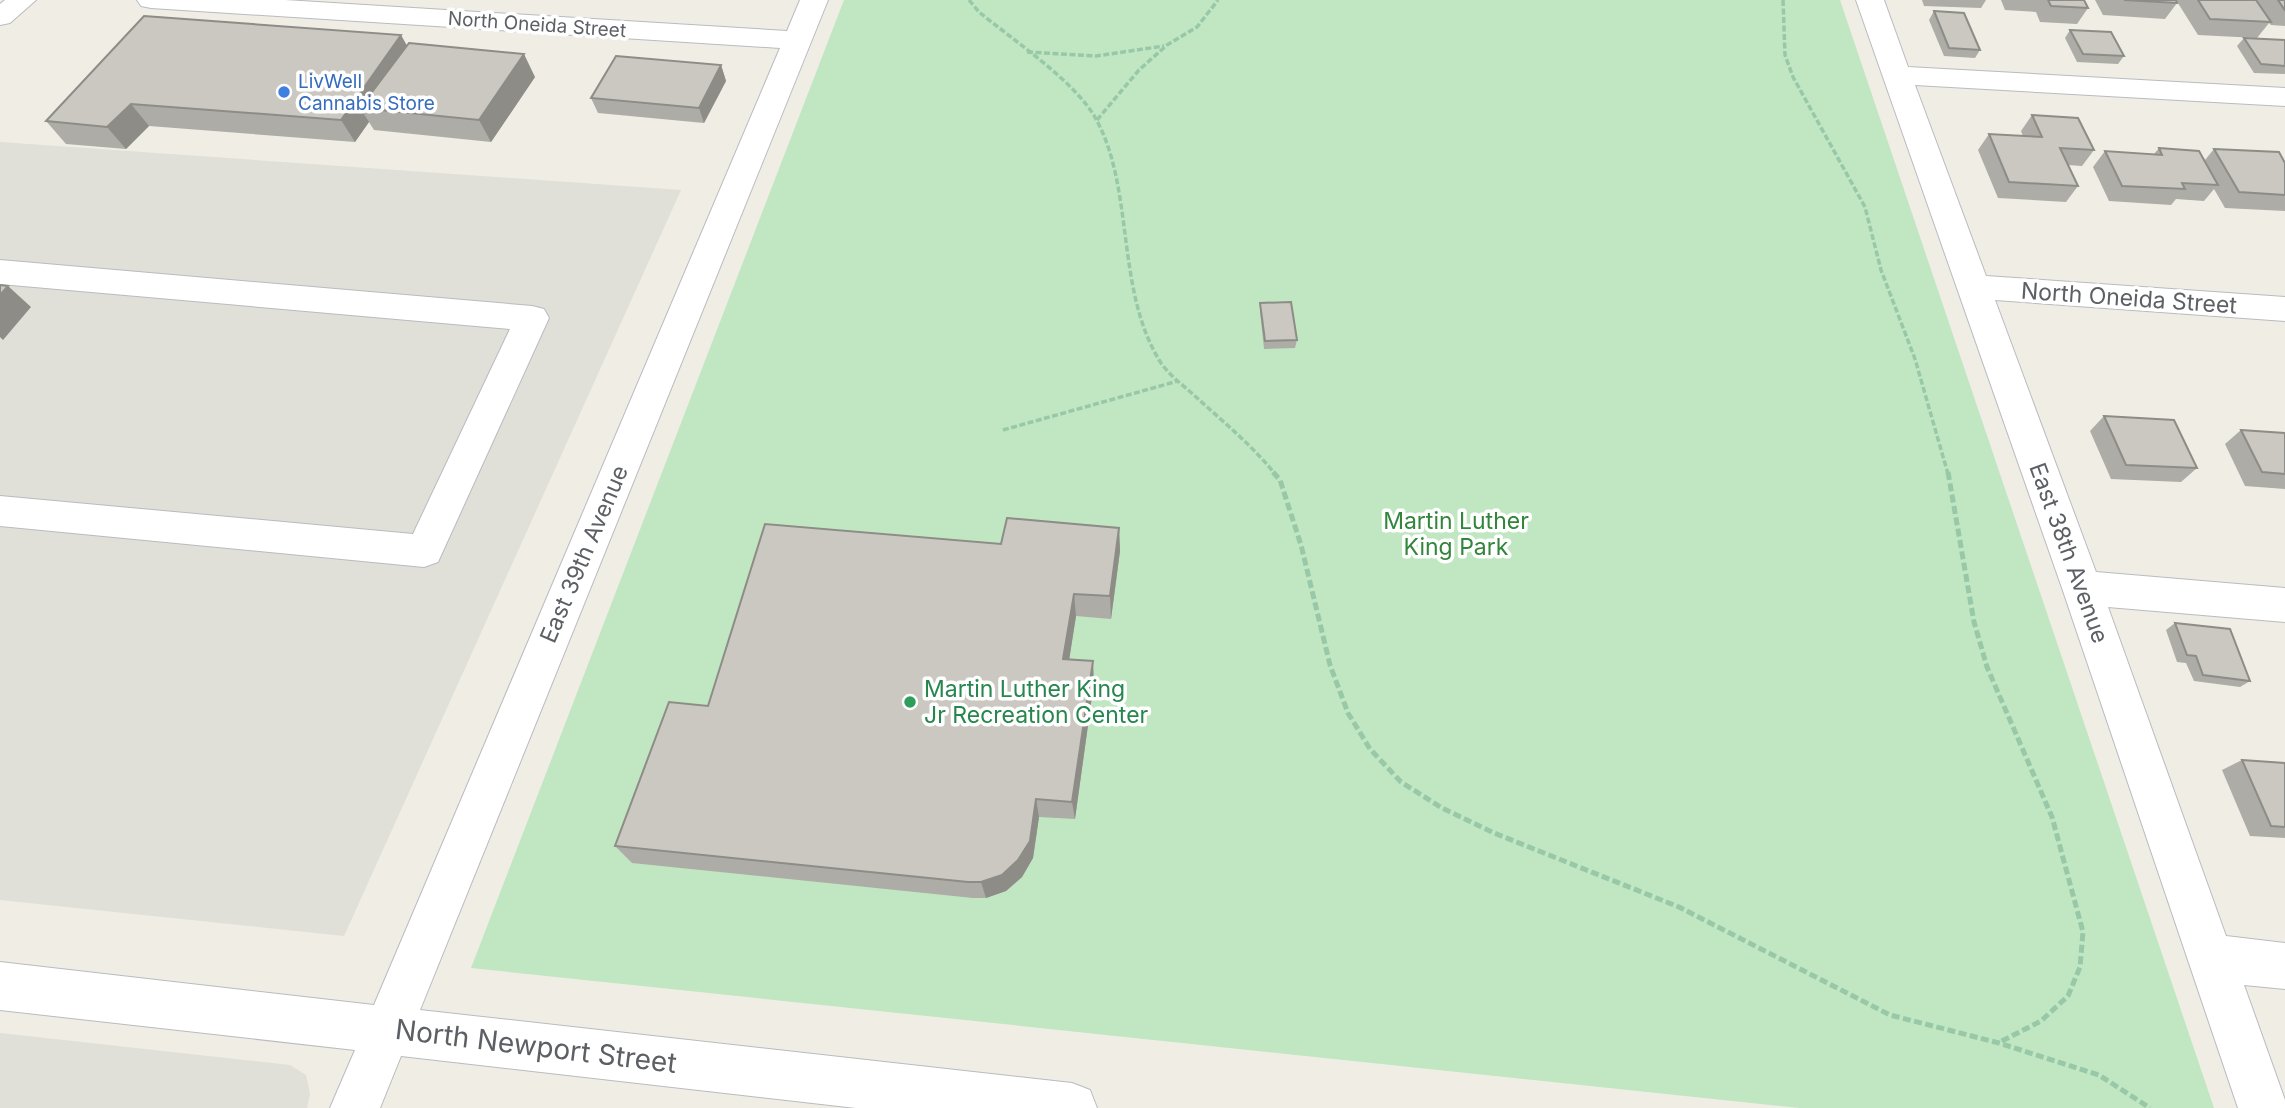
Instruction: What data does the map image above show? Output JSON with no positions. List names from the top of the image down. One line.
{"streets":{"street":["North Oneida Street","East 38th Avenue","East 39th Avenue","North Newport Street"]},"crossings":[["North Oneida Street","East 38th Avenue"],["North Oneida Street","East 39th Avenue"],["East 39th Avenue","North Newport Street"]],"parks":["Martin Luther King Park"],"places":["LivWell Cannabis Store","Martin Luther King Jr Recreation Center"]}
